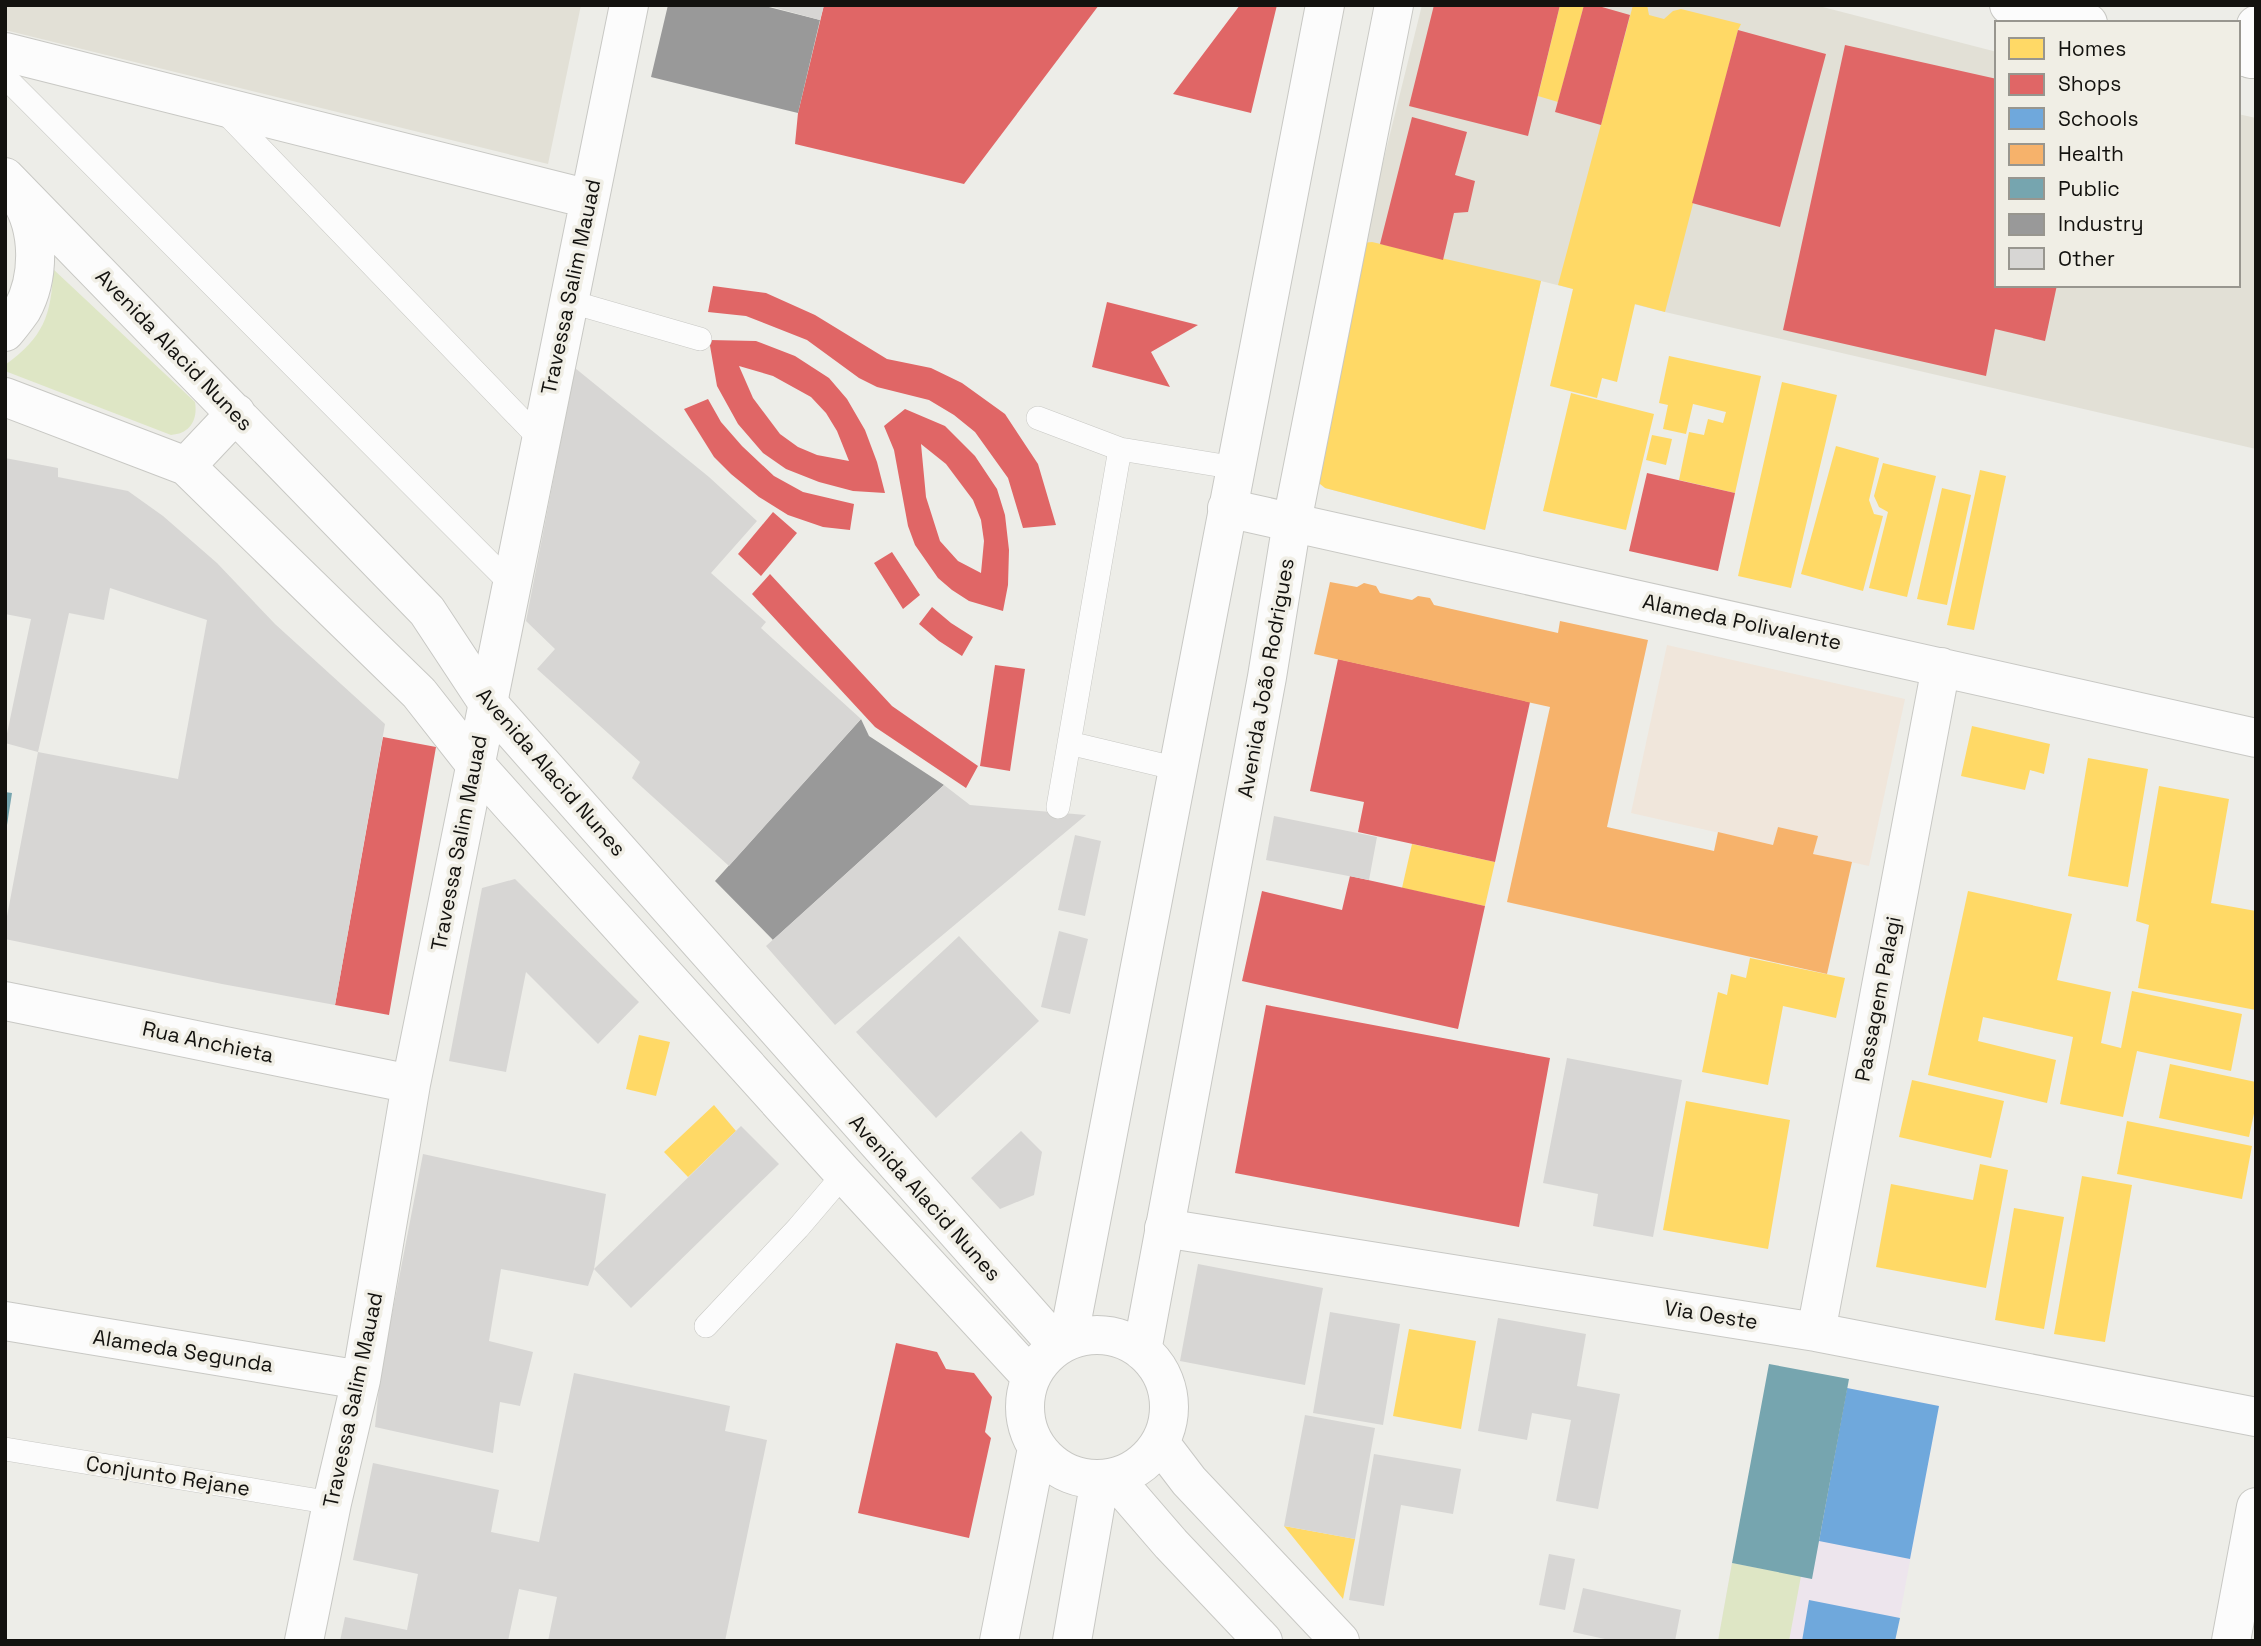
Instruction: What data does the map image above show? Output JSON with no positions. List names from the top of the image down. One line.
{"streets":{"street":["Travessa Salim Mauad","Avenida Alacid Nunes","Alameda Polivalente","Avenida João Rodrigues","Passagem Palagi","Rua Anchieta","Via Oeste","Alameda Segunda"],"lane":["Conjunto Rejane"]},"crossings":[["Travessa Salim Mauad","Avenida Alacid Nunes"],["Travessa Salim Mauad","Rua Anchieta"],["Travessa Salim Mauad","Alameda Segunda"],["Travessa Salim Mauad","Conjunto Rejane"],["Avenida Alacid Nunes","Avenida João Rodrigues"],["Alameda Polivalente","Avenida João Rodrigues"],["Alameda Polivalente","Passagem Palagi"],["Avenida João Rodrigues","Via Oeste"],["Passagem Palagi","Via Oeste"]],"legend":["Homes","Shops","Schools","Health","Public","Industry","Other"]}
